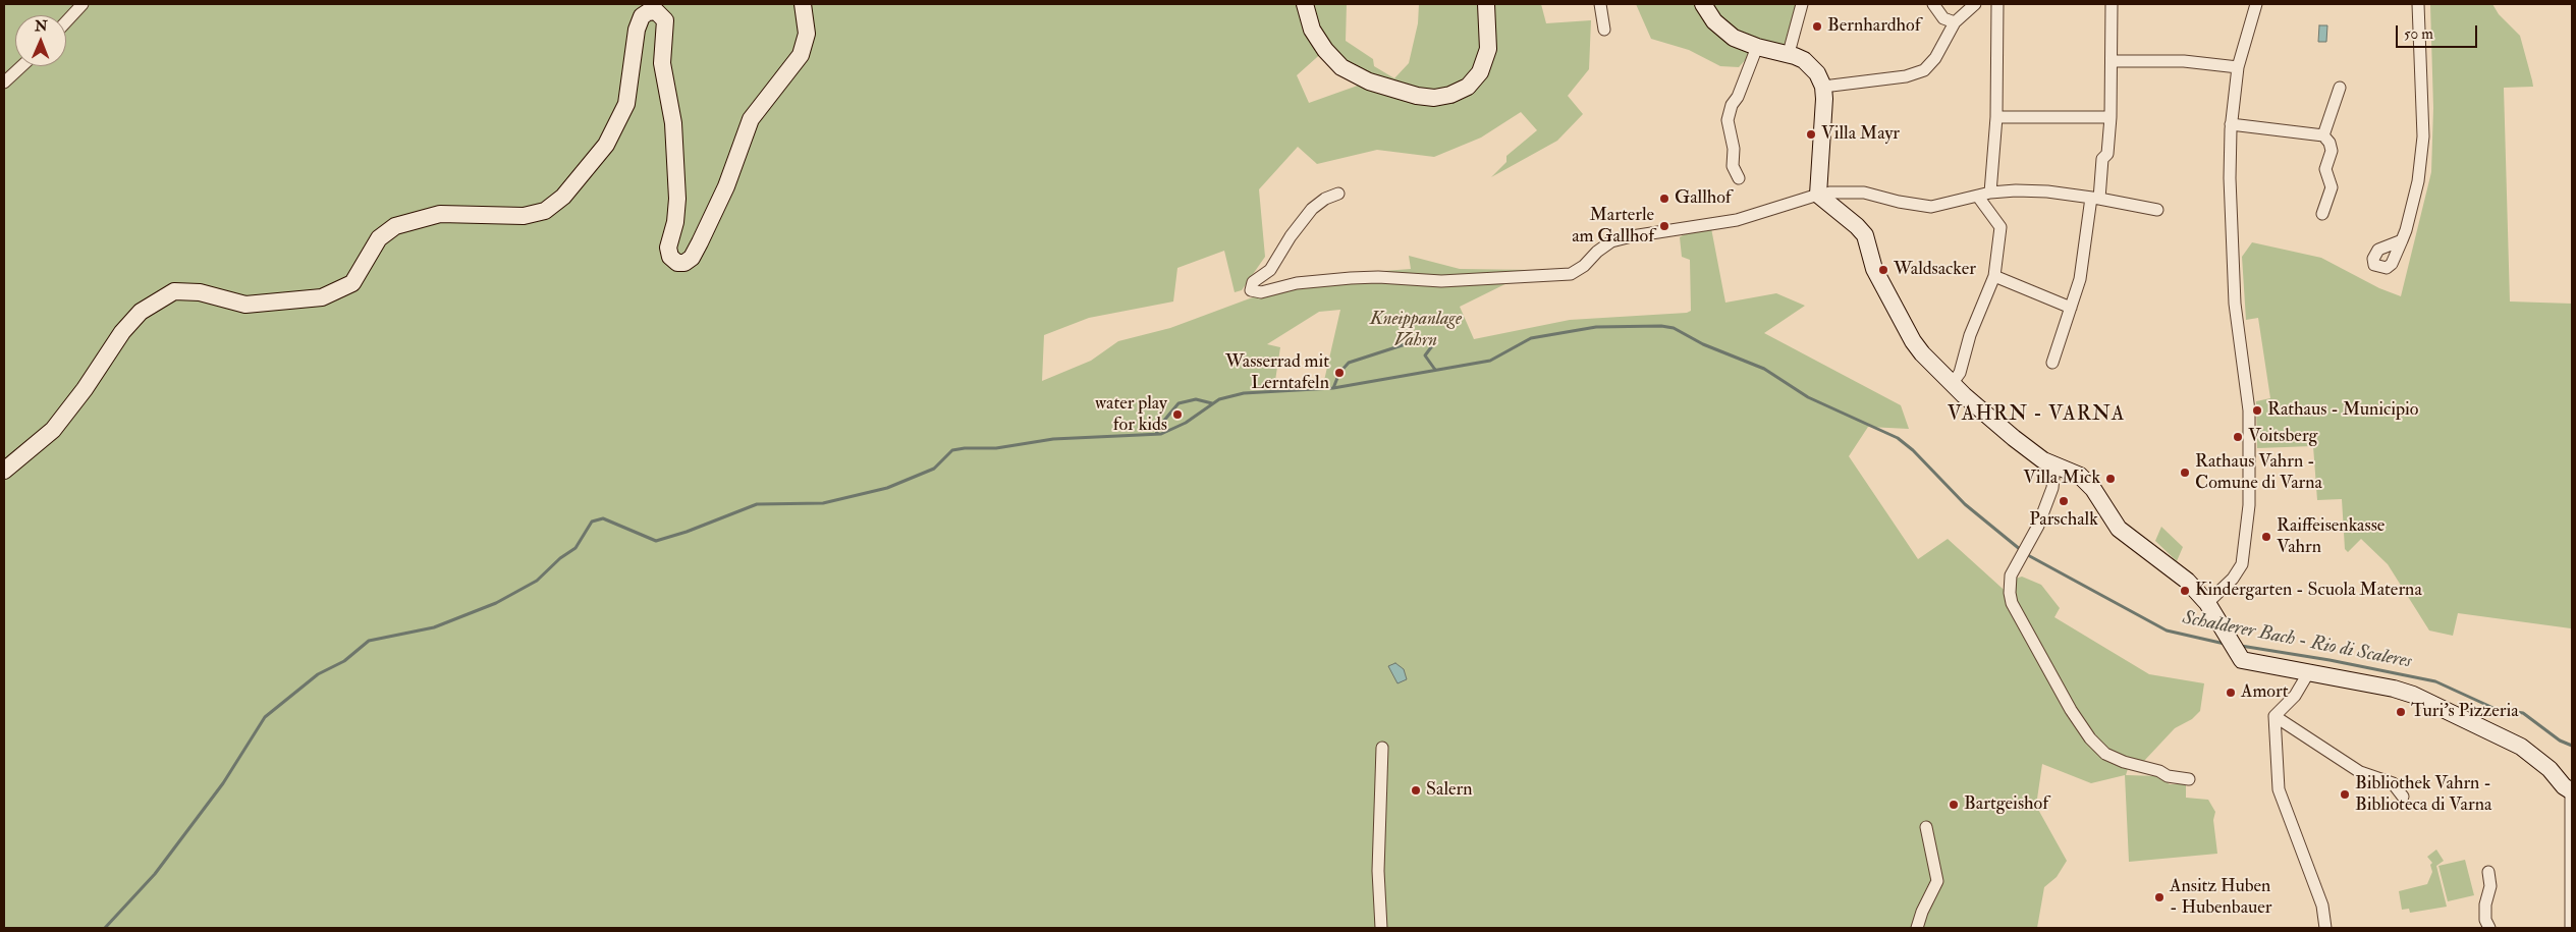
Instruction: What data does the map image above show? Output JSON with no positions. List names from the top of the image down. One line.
{"districts":["VAHRN - VARNA"],"water":["Schalderer Bach - Rio di Scaleres"],"parks":["Kneippanlage Vahrn"],"places":["Bernhardhof","Villa Mayr","Gallhof","Marterle am Gallhof","Waldsacker","Wasserrad mit Lerntafeln","Rathaus - Municipio","water play for kids","Voitsberg","Rathaus Vahrn - Comune di Varna","Villa Mick","Parschalk","Raiffeisenkasse Vahrn","Kindergarten - Scuola Materna","Amort","Turi's Pizzeria","Salern","Bibliothek Vahrn - Biblioteca di Varna","Bartgeishof","Ansitz Huben - Hubenbauer"],"scale_bar":"50 m","north":"top"}
